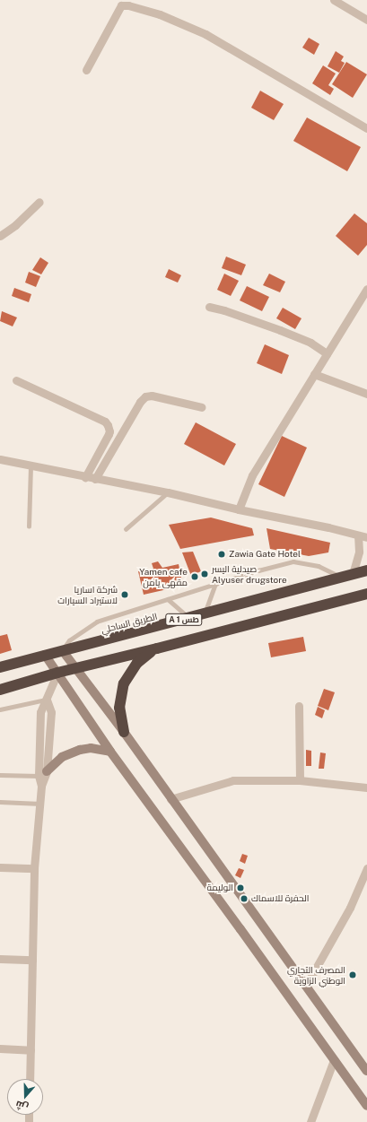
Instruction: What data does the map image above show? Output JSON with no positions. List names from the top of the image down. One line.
{"streets":{"highway":["A 1 طس","الطريق الساحلي"]},"places":["Zawia Gate Hotel","صيدلية اليسر Alyuser drugstore","Yamen cafe مقهى يامن","شركة اساريا لاستيراد السيارات","الوليمة","الحفرة للاسماك","المصرف التجاري الوطني الزاوية"],"north":"bottom"}
